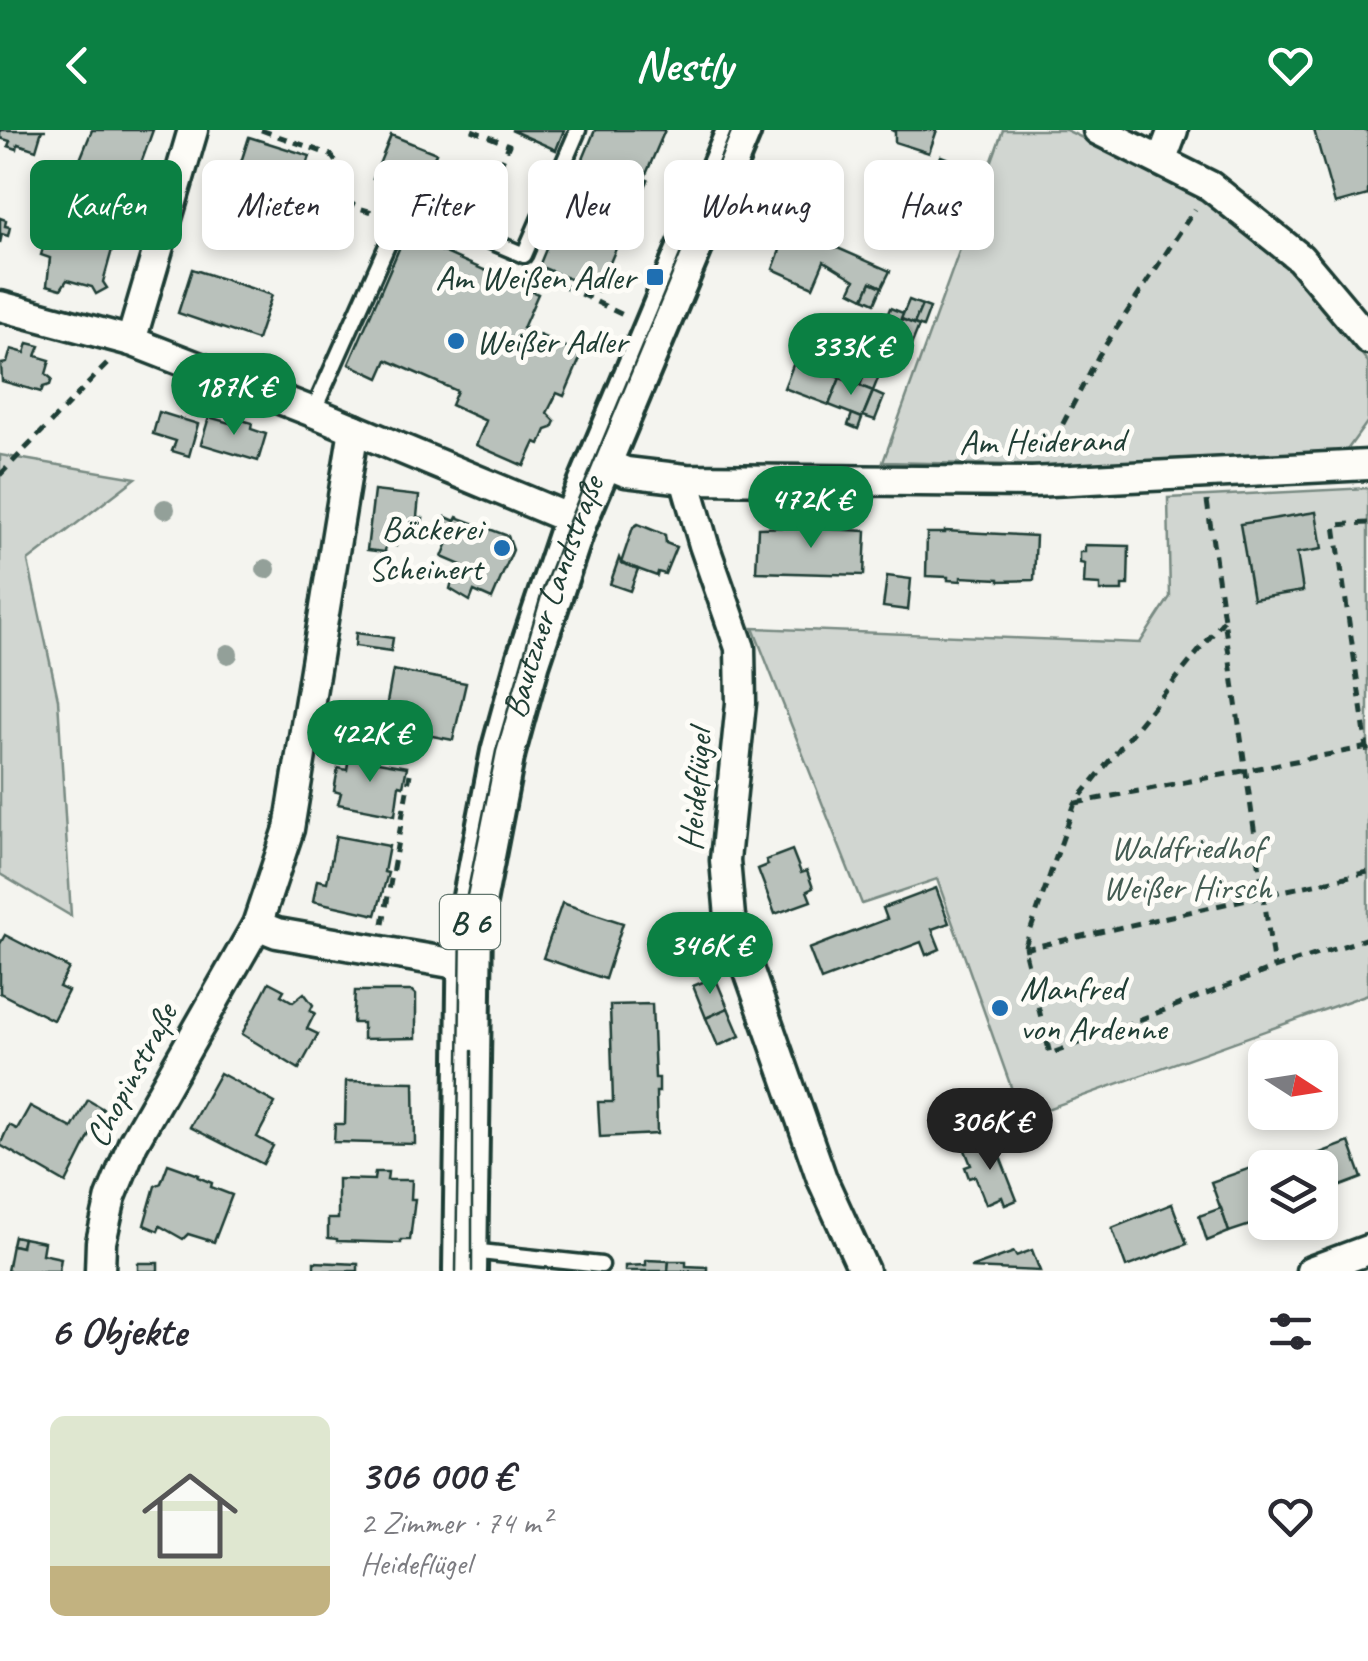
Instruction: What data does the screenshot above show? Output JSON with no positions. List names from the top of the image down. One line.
{"streets":{"main road":["Bautzner Landstraße","B 6"],"street":["Am Heiderand","Heideflügel","Chopinstraße"]},"crossings":[["Am Heiderand","Bautzner Landstraße"],["Am Heiderand","Heideflügel"]],"parks":["Waldfriedhof Weißer Hirsch"],"places":{"transit":["Am Weißen Adler"],"other":["Weißer Adler","Bäckerei Scheinert","Manfred von Ardenne"]},"north":"right","page":{"header":"Nestly","chip":["Kaufen","Mieten","Filter","Neu","Wohnung","Haus"],"price":["333K €","187K €","472K €","422K €","346K €","306K €"],"heading":"6 Objekte","list":[{"name":"306 000 €","note":"2 Zimmer · 74 m² · Heideflügel"}]}}
